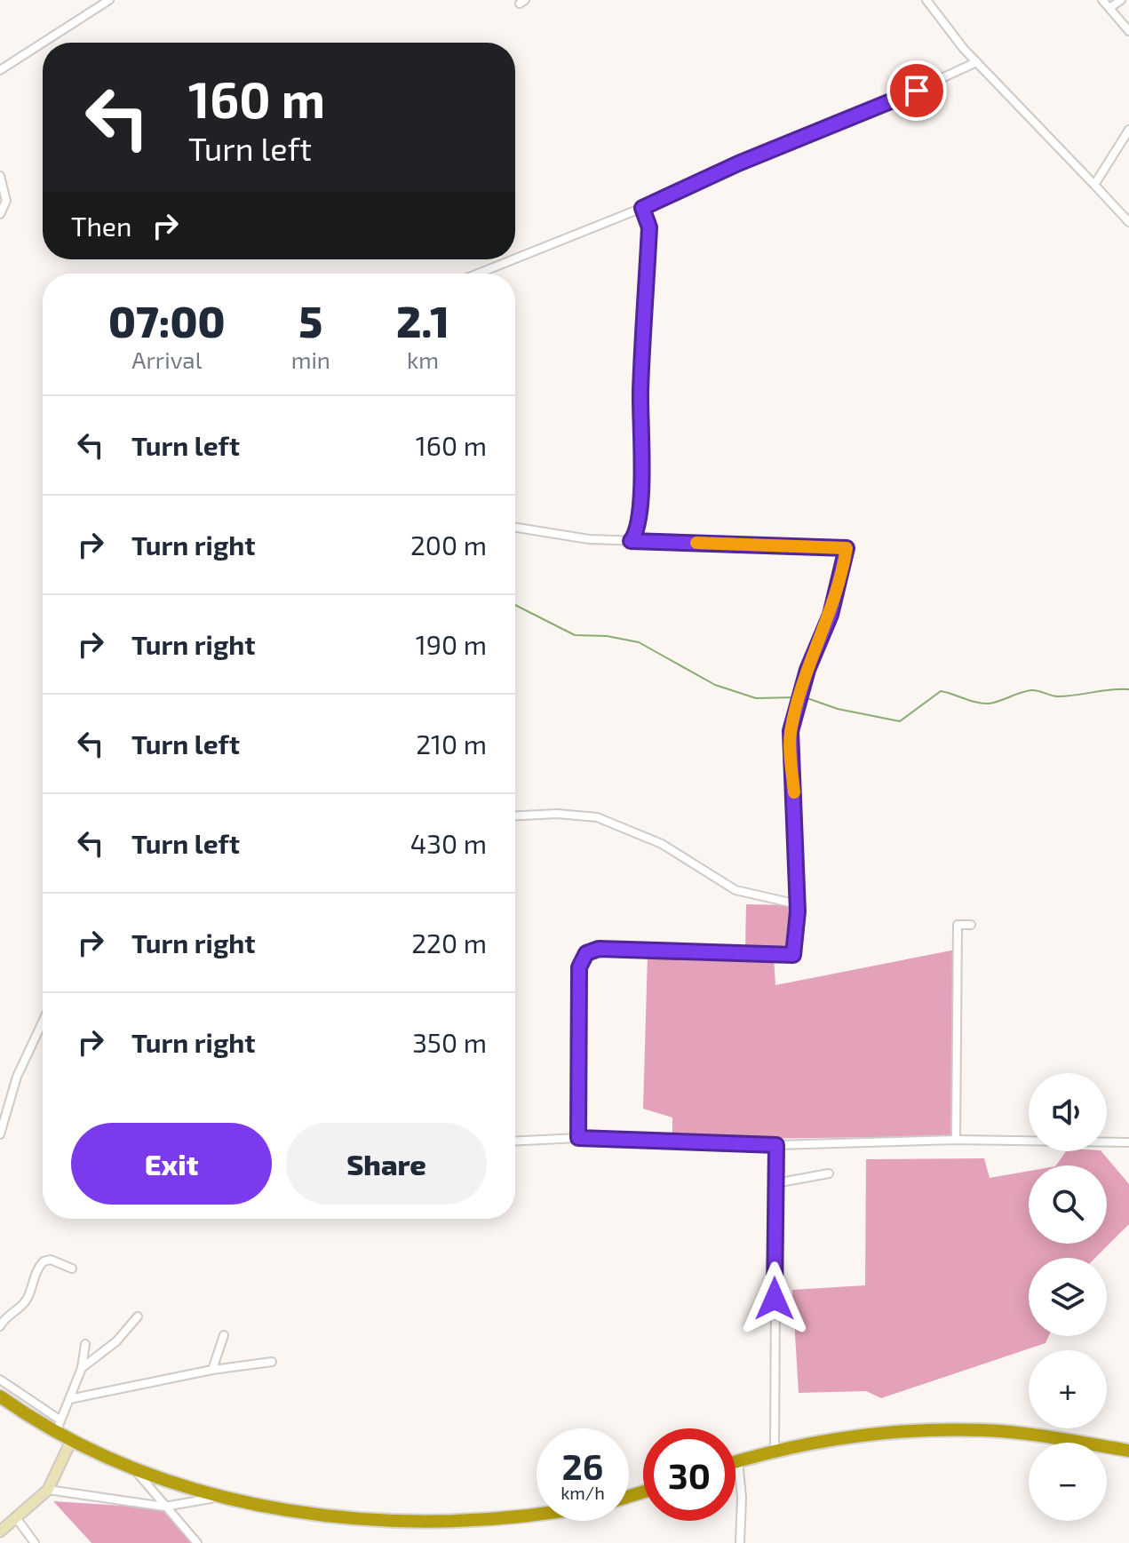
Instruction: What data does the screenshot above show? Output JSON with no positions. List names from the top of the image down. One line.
{"page":{"turn":["160 m","Turn left"],"then":"Then","eta":["07:00","Arrival","5","min","2.1","km"],"list":[{"name":"Turn left","value":"160 m"},{"name":"Turn right","value":"200 m"},{"name":"Turn right","value":"190 m"},{"name":"Turn left","value":"210 m"},{"name":"Turn left","value":"430 m"},{"name":"Turn right","value":"220 m"},{"name":"Turn right","value":"350 m"}],"map_buttons":["+","−"],"buttons":["Exit","Share"],"speed":"26 km/h","limit":"30"}}
